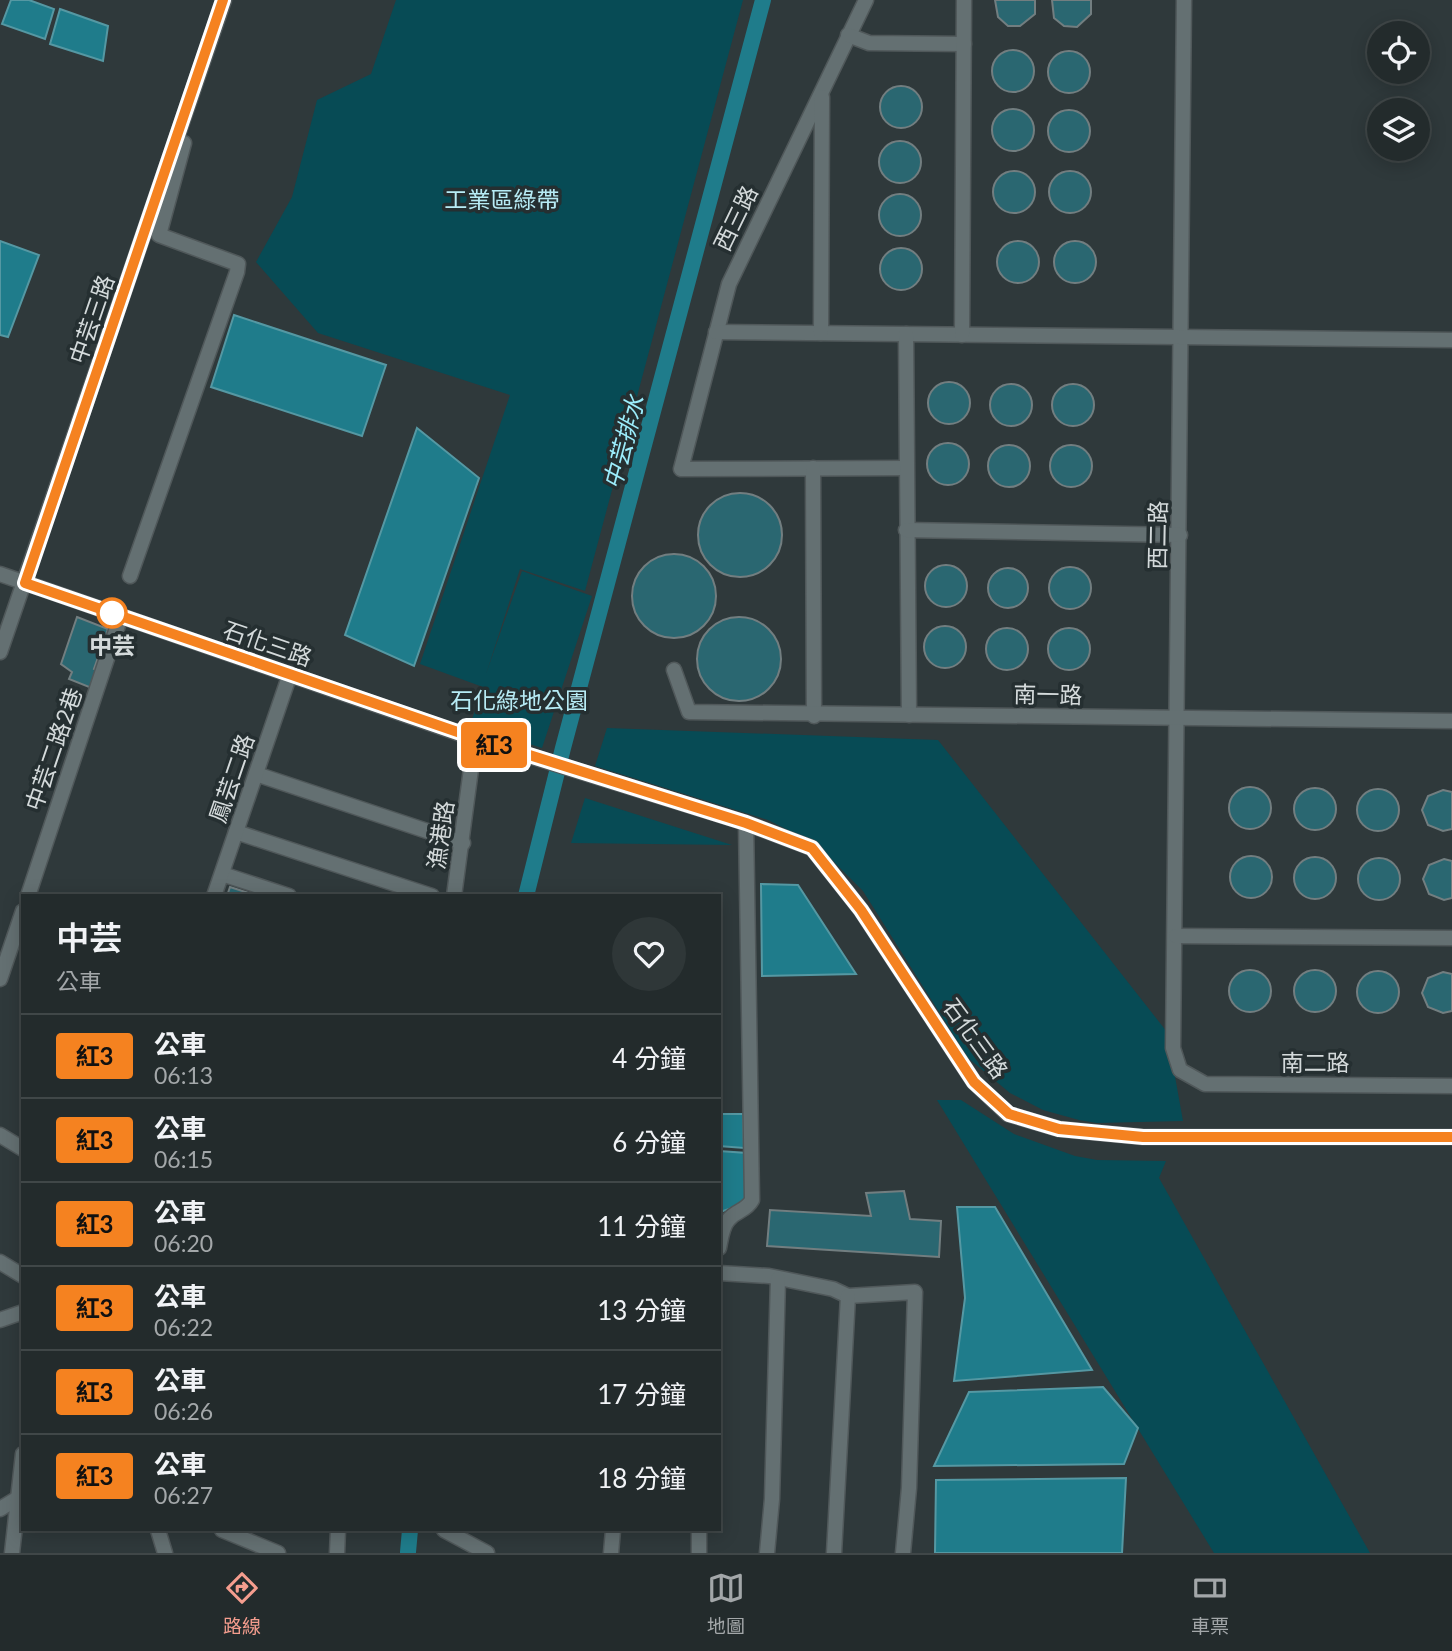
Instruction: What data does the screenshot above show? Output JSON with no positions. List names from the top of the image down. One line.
{"streets":{"street":["西三路","中芸三路","西二路","石化三路","南一路","中芸二路2巷","鳳芸二路","漁港路","南二路"]},"crossings":[["中芸三路","石化三路"],["西二路","南一路"],["西二路","南二路"],["石化三路","中芸二路2巷"],["石化三路","鳳芸二路"],["石化三路","漁港路"]],"water":["中芸排水"],"parks":["工業區綠帶","石化綠地公園"],"places":["中芸"],"lines":["bus line 紅3"],"page":{"on_map":"紅3","heading":["中芸","公車"],"list":[{"mark":"紅3","name":"公車","note":"06:13","value":"4 分鐘"},{"mark":"紅3","name":"公車","note":"06:15","value":"6 分鐘"},{"mark":"紅3","name":"公車","note":"06:20","value":"11 分鐘"},{"mark":"紅3","name":"公車","note":"06:22","value":"13 分鐘"},{"mark":"紅3","name":"公車","note":"06:26","value":"17 分鐘"},{"mark":"紅3","name":"公車","note":"06:27","value":"18 分鐘"}],"tabs":["路線","地圖","車票"]}}
